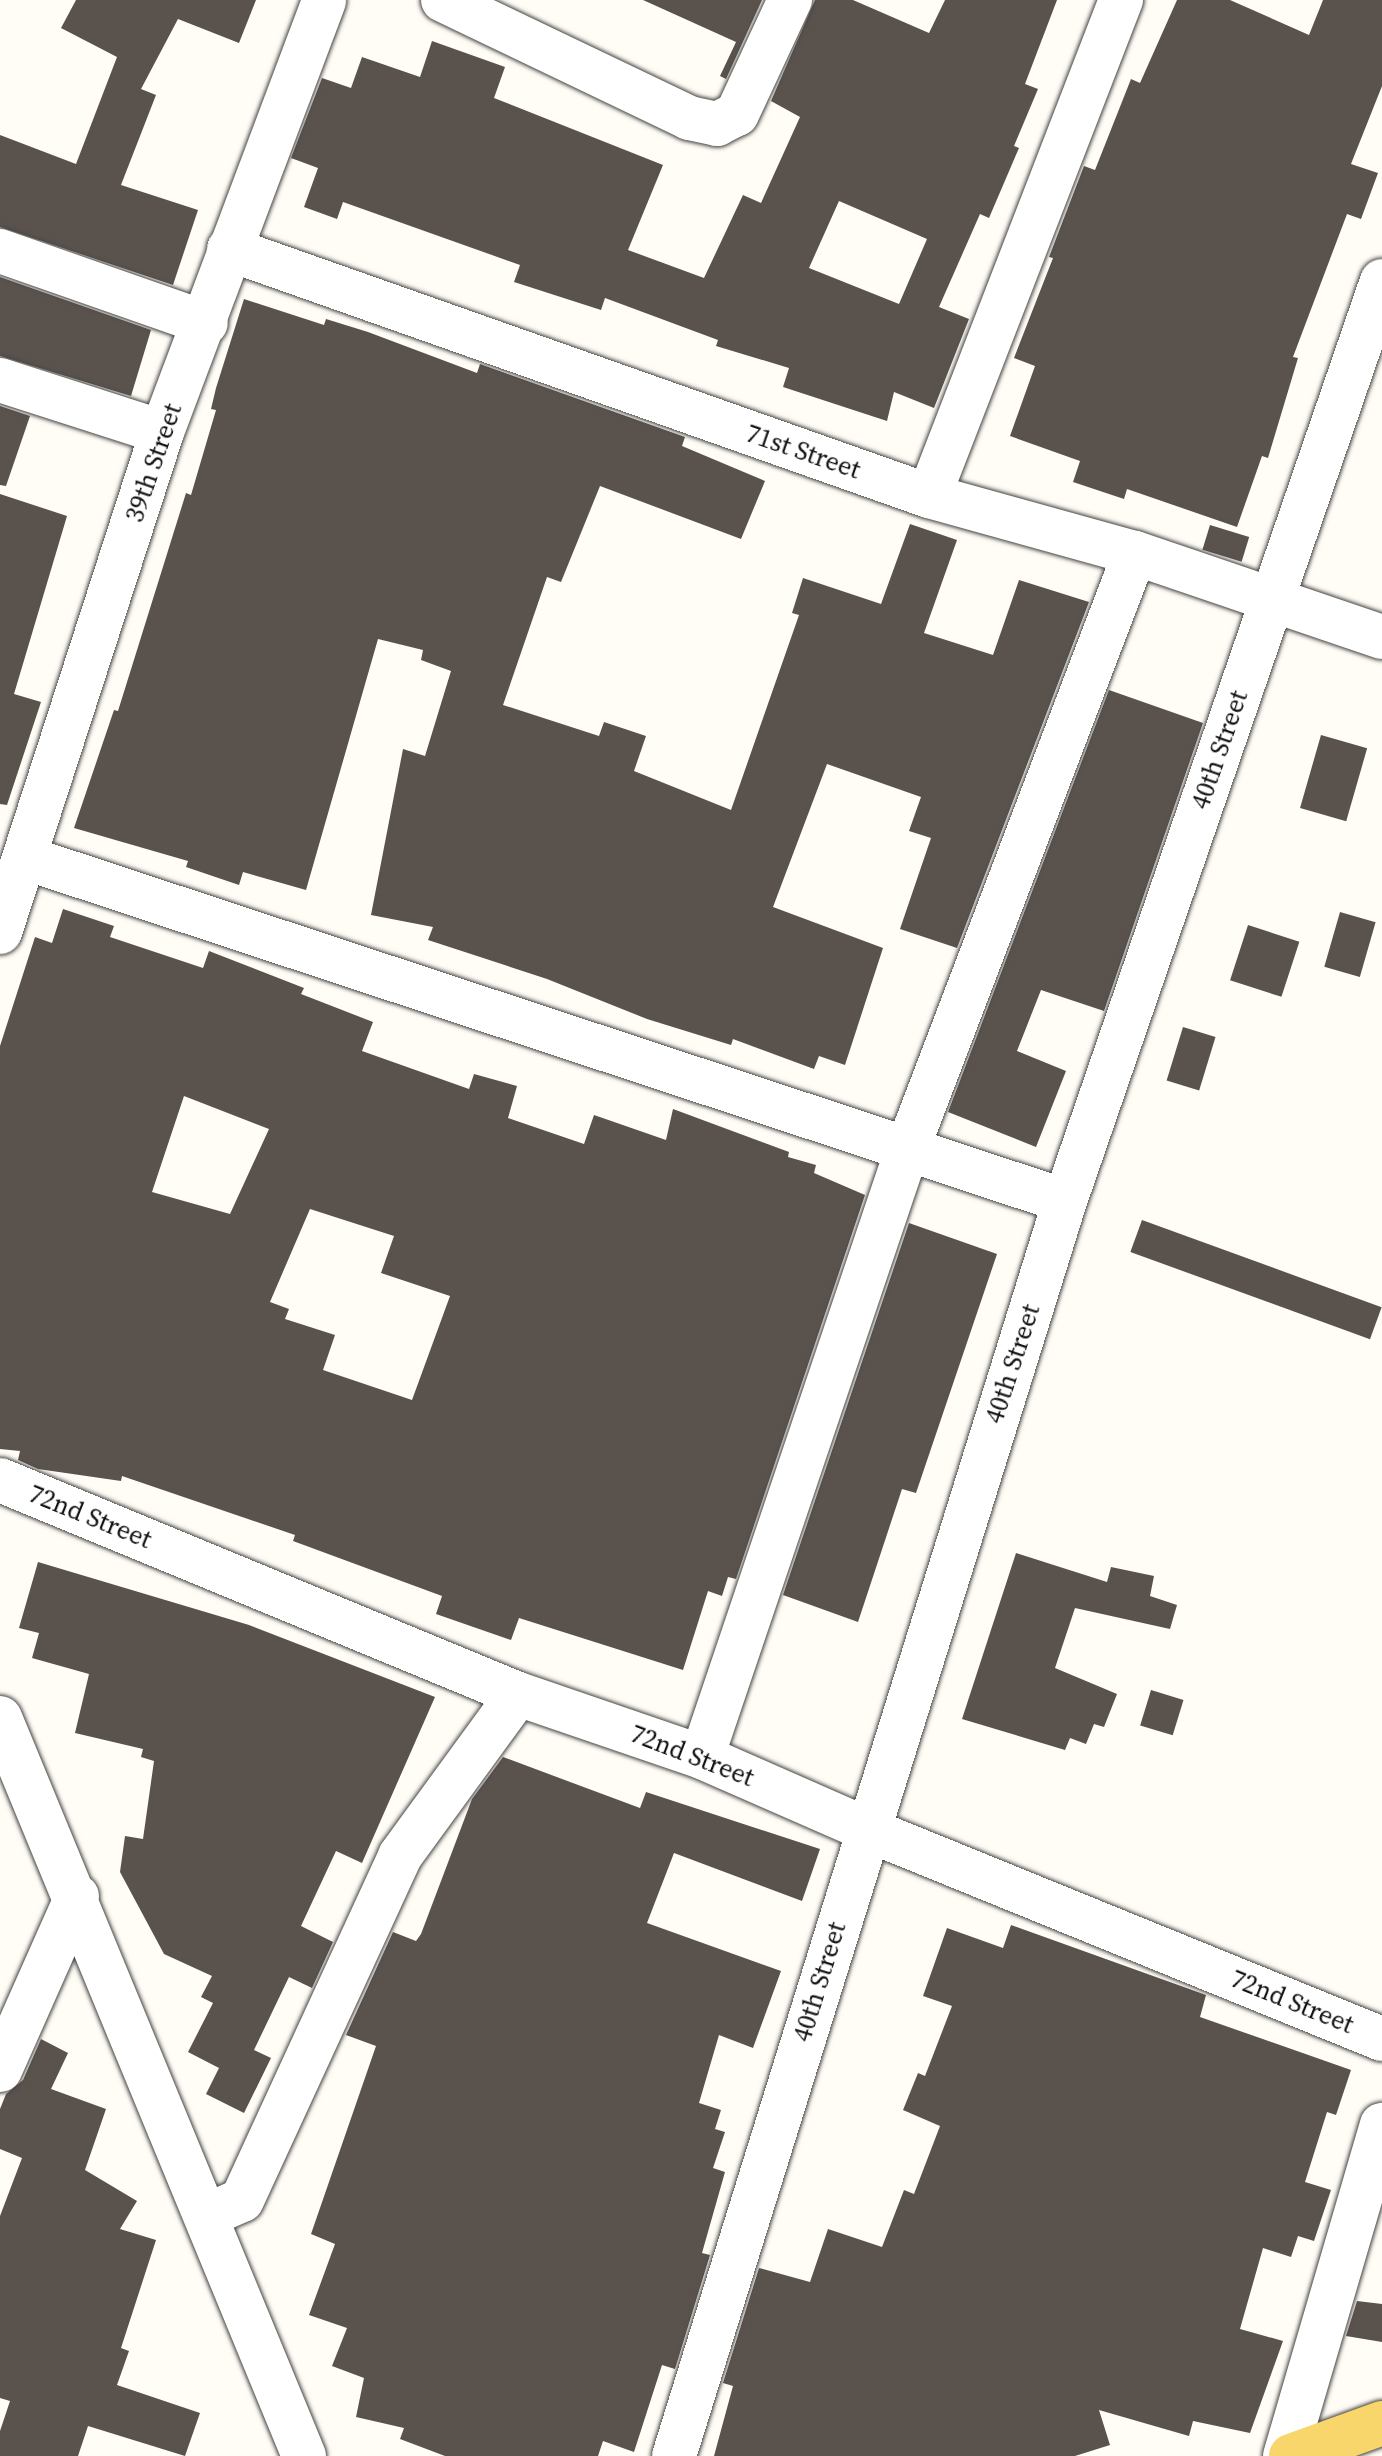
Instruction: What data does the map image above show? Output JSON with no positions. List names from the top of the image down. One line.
{"streets":{"street":["71st Street","39th Street","40th Street","72nd Street"]},"crossings":[["71st Street","39th Street"],["71st Street","40th Street"],["40th Street","72nd Street"]]}
